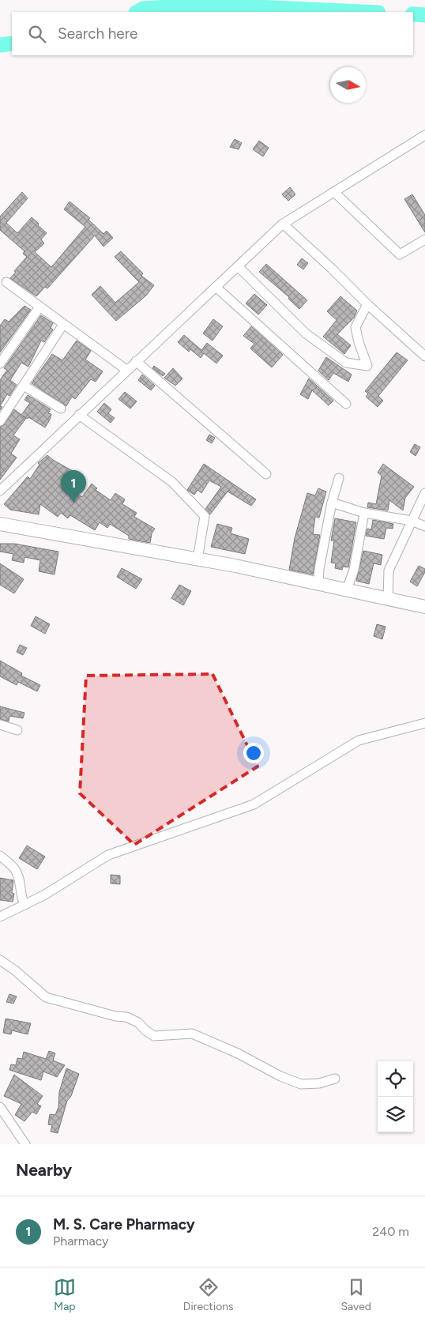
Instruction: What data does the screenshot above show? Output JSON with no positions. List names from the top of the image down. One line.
{"north":"right","page":{"search":"Search here","pins":"1","heading":"Nearby","list":[{"mark":"1","name":"M. S. Care Pharmacy","note":"Pharmacy","value":"240 m"}],"nav":["Map","Directions","Saved"]}}
